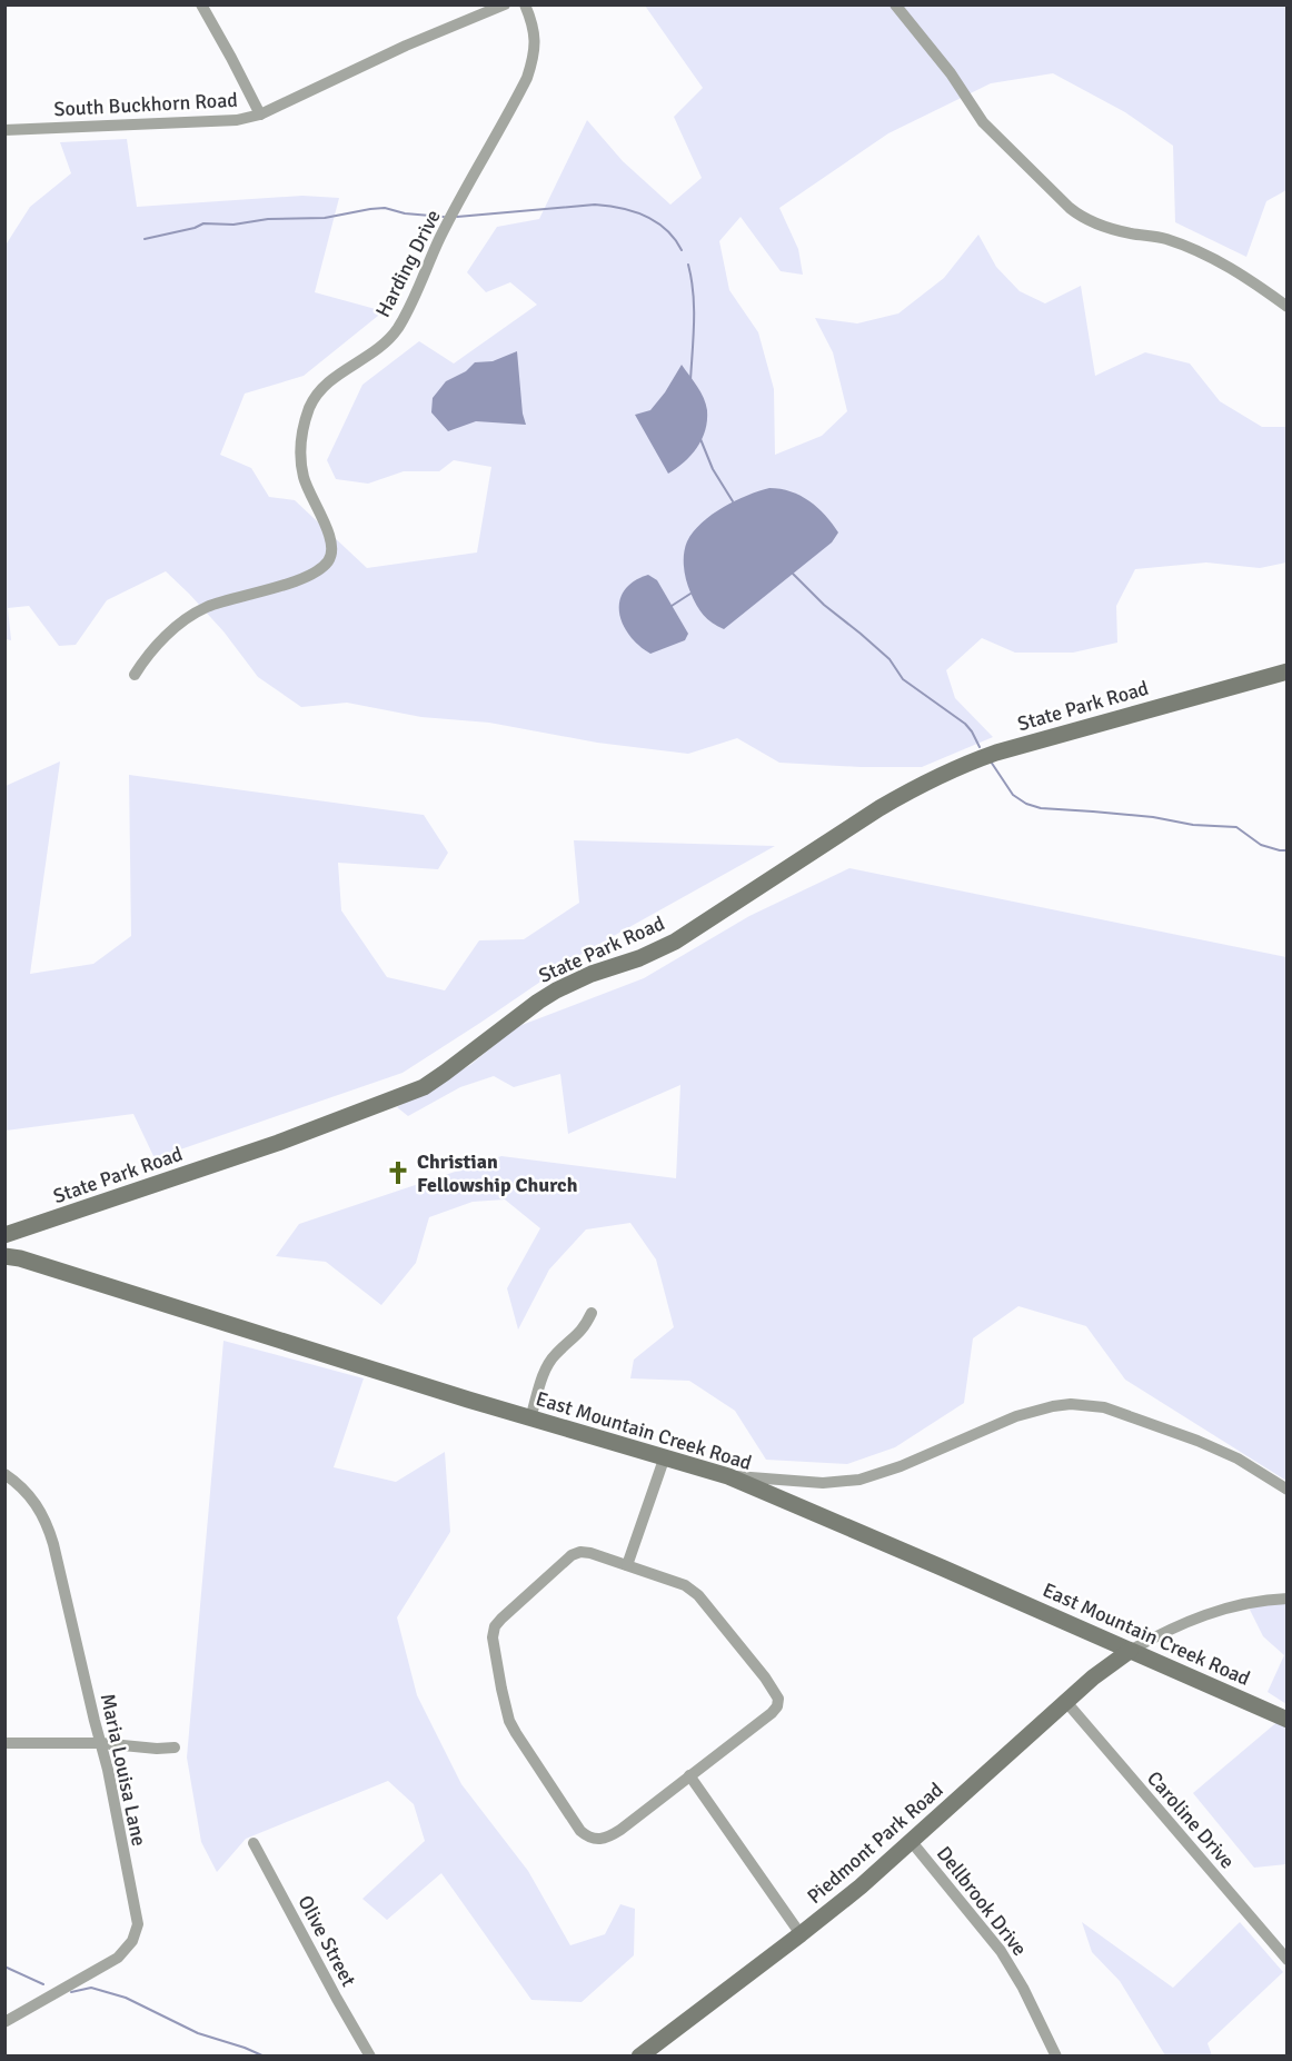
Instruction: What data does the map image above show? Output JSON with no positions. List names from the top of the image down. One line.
{"streets":{"street":["South Buckhorn Road","Harding Drive","State Park Road","East Mountain Creek Road","Maria Louisa Lane","Caroline Drive","Piedmont Park Road","Dellbrook Drive","Olive Street"]},"crossings":[["East Mountain Creek Road","Piedmont Park Road"],["Caroline Drive","Piedmont Park Road"],["Piedmont Park Road","Dellbrook Drive"]],"places":{"church":["Christian Fellowship Church"]}}
